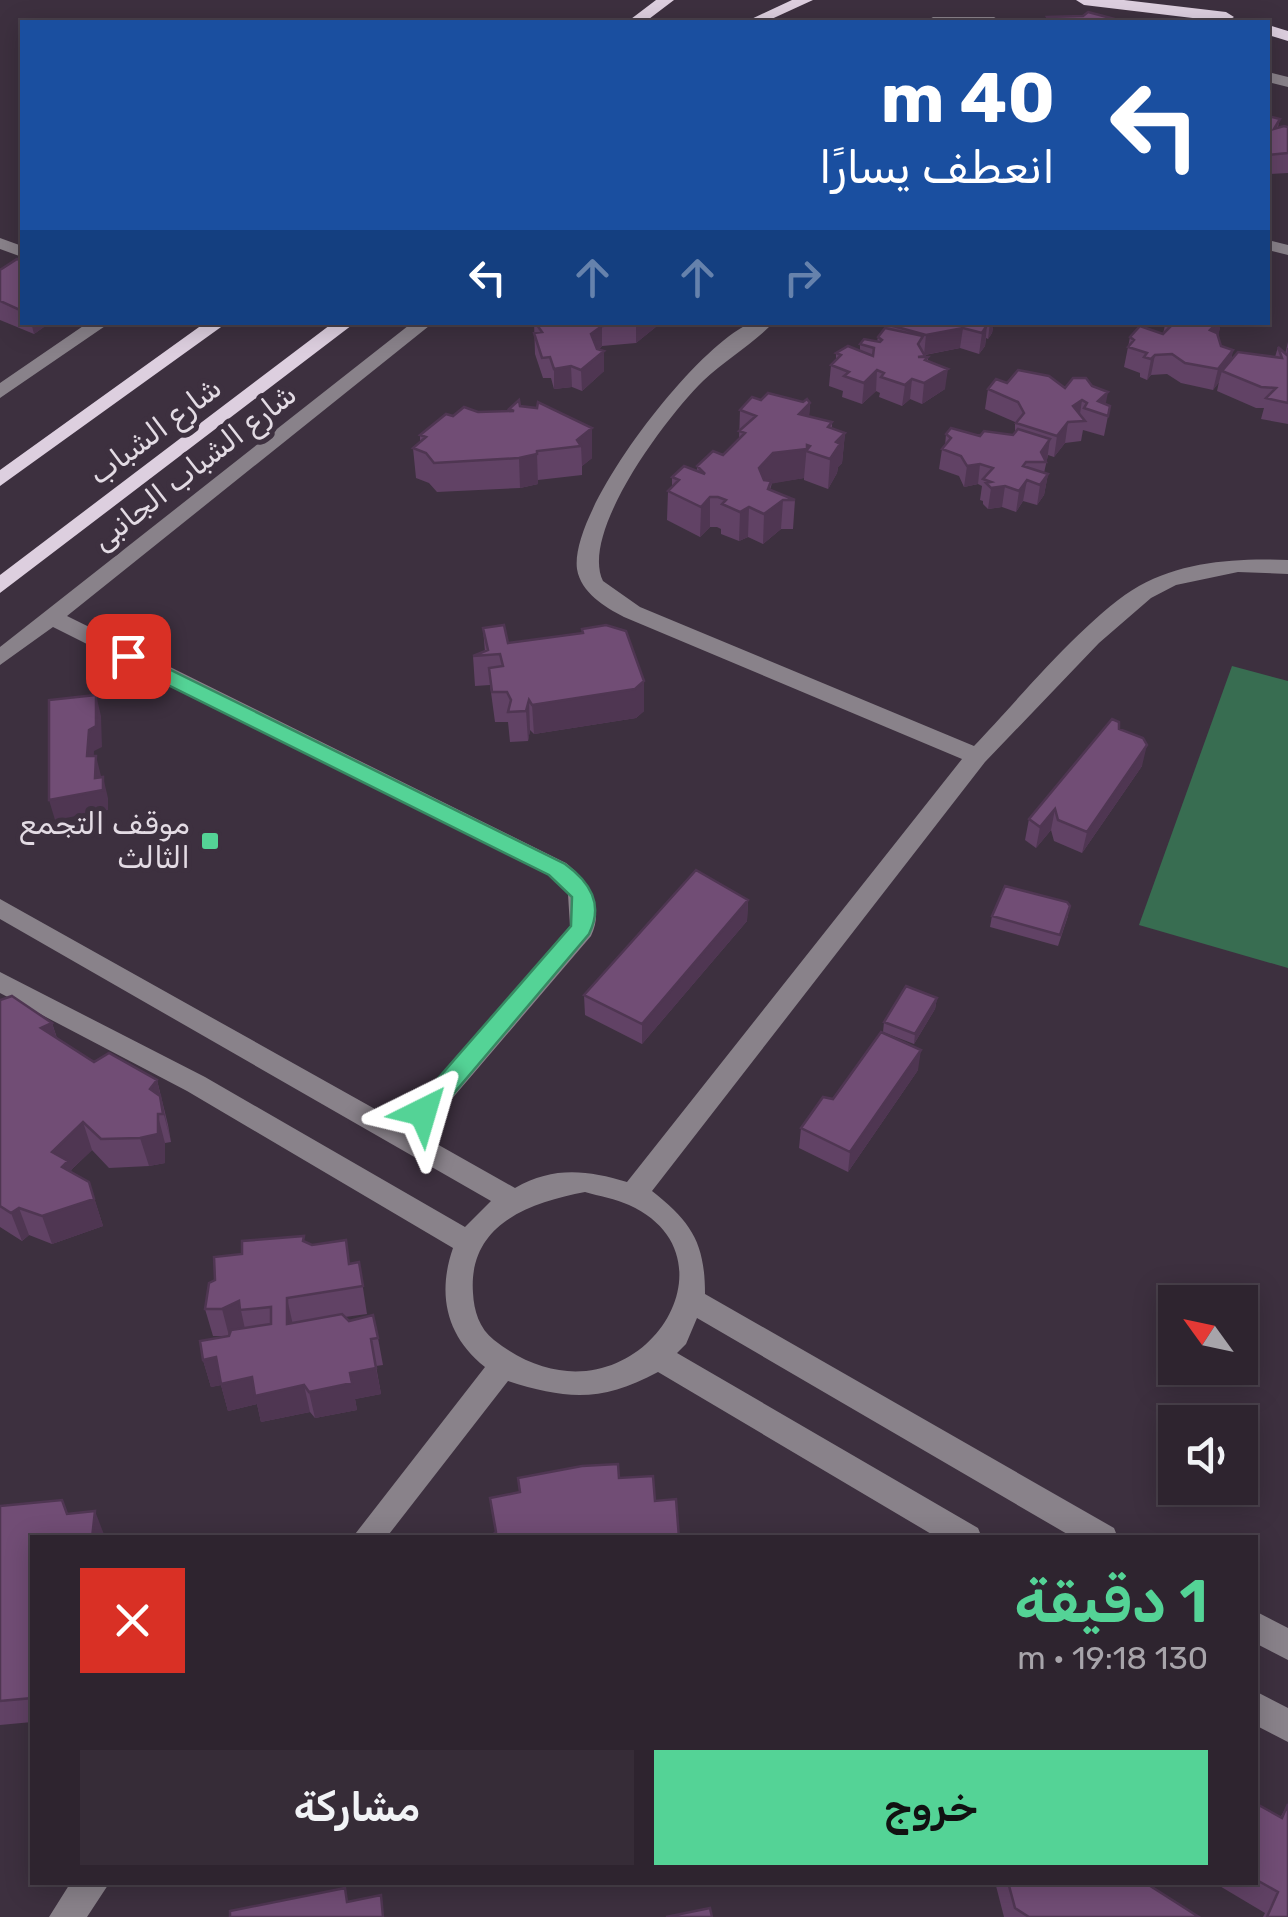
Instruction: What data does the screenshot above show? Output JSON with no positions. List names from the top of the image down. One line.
{"streets":{"main road":["شارع الشباب"],"street":["شارع الشباب الجانبى"]},"places":{"transit":["موقف التجمع الثالث"]},"north":"top left","page":{"turn":["40 m","انعطف يسارًا"],"heading":["1 دقيقة","130 m · 19:18"],"buttons":["خروج","مشاركة"]}}
